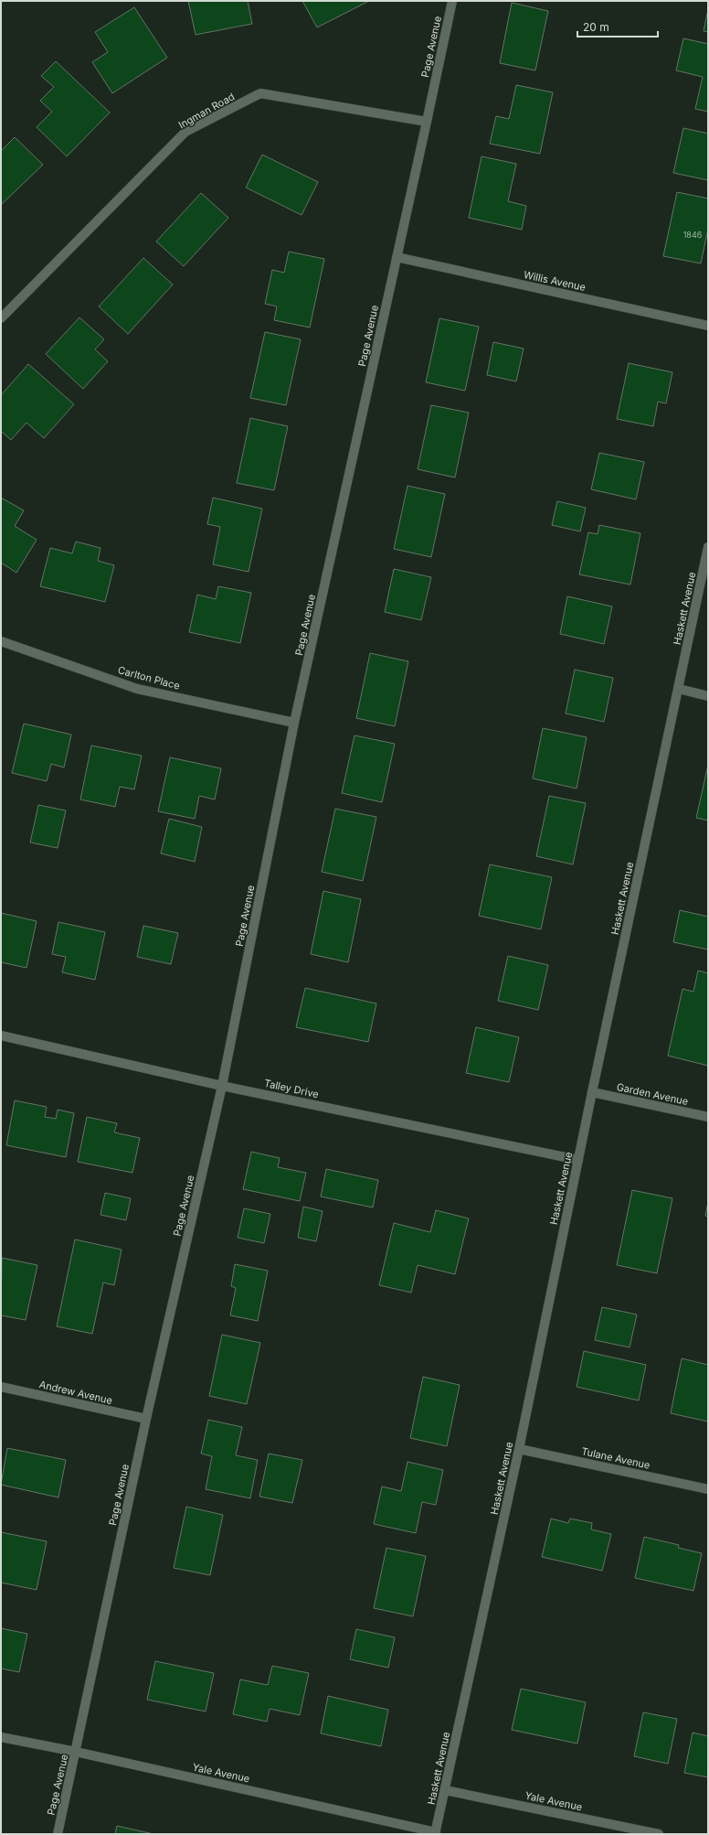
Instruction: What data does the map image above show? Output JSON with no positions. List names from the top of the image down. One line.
{"streets":{"street":["Page Avenue","Ingman Road","Willis Avenue","Haskett Avenue","Carlton Place","Talley Drive","Garden Avenue","Andrew Avenue","Tulane Avenue","Yale Avenue"]},"crossings":[["Page Avenue","Ingman Road"],["Page Avenue","Willis Avenue"],["Page Avenue","Carlton Place"],["Page Avenue","Talley Drive"],["Page Avenue","Andrew Avenue"],["Page Avenue","Yale Avenue"],["Haskett Avenue","Talley Drive"],["Haskett Avenue","Garden Avenue"],["Haskett Avenue","Tulane Avenue"],["Haskett Avenue","Yale Avenue"]],"house_numbers":["1846"],"scale_bar":"20 m"}
